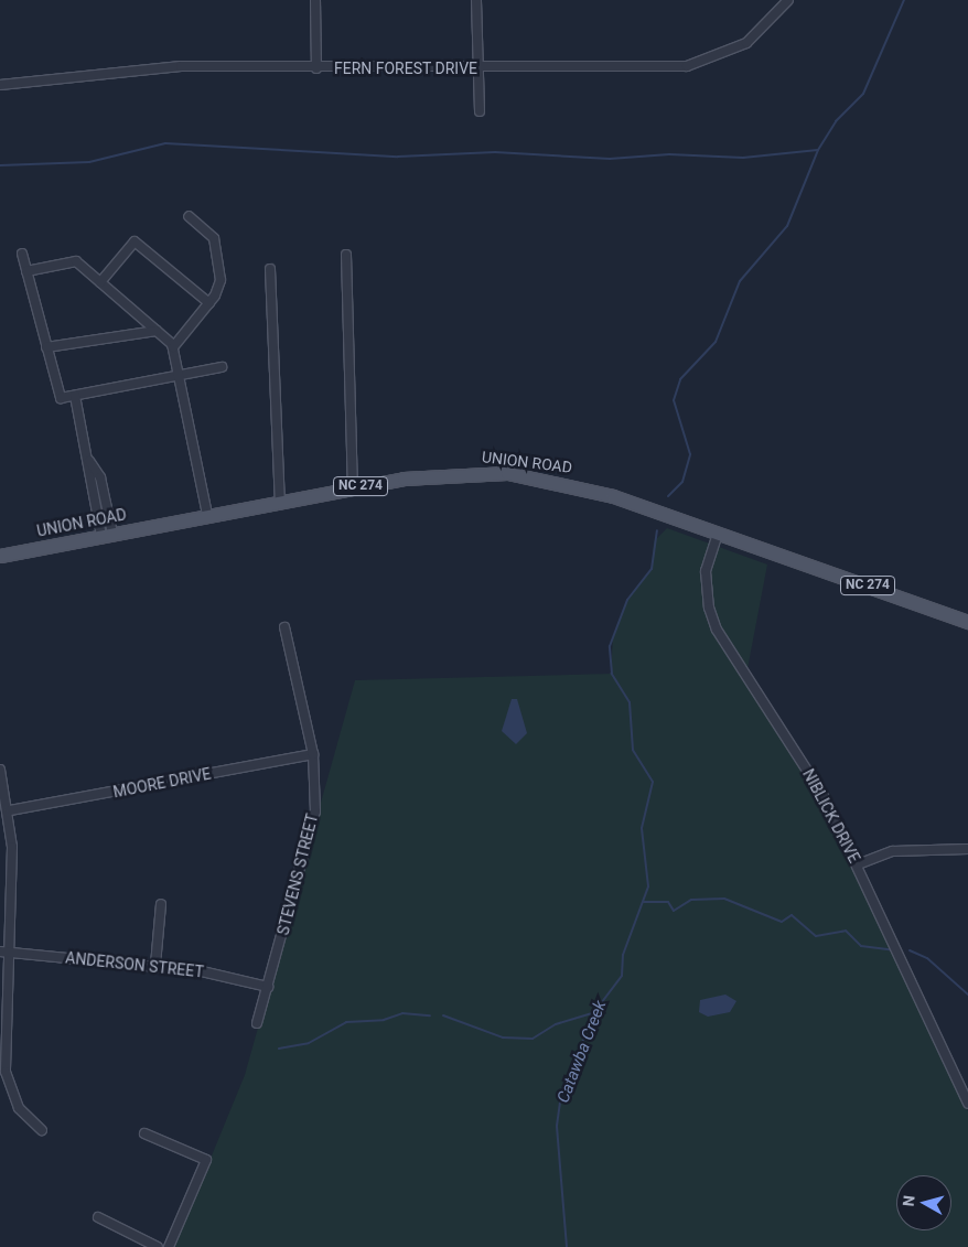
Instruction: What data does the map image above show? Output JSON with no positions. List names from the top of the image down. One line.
{"streets":{"main road":["UNION ROAD","NC 274"],"street":["FERN FOREST DRIVE","MOORE DRIVE","NIBLICK DRIVE","STEVENS STREET","ANDERSON STREET"]},"crossings":[["UNION ROAD","NIBLICK DRIVE"],["MOORE DRIVE","STEVENS STREET"],["STEVENS STREET","ANDERSON STREET"]],"water":["Catawba Creek"],"north":"left"}
